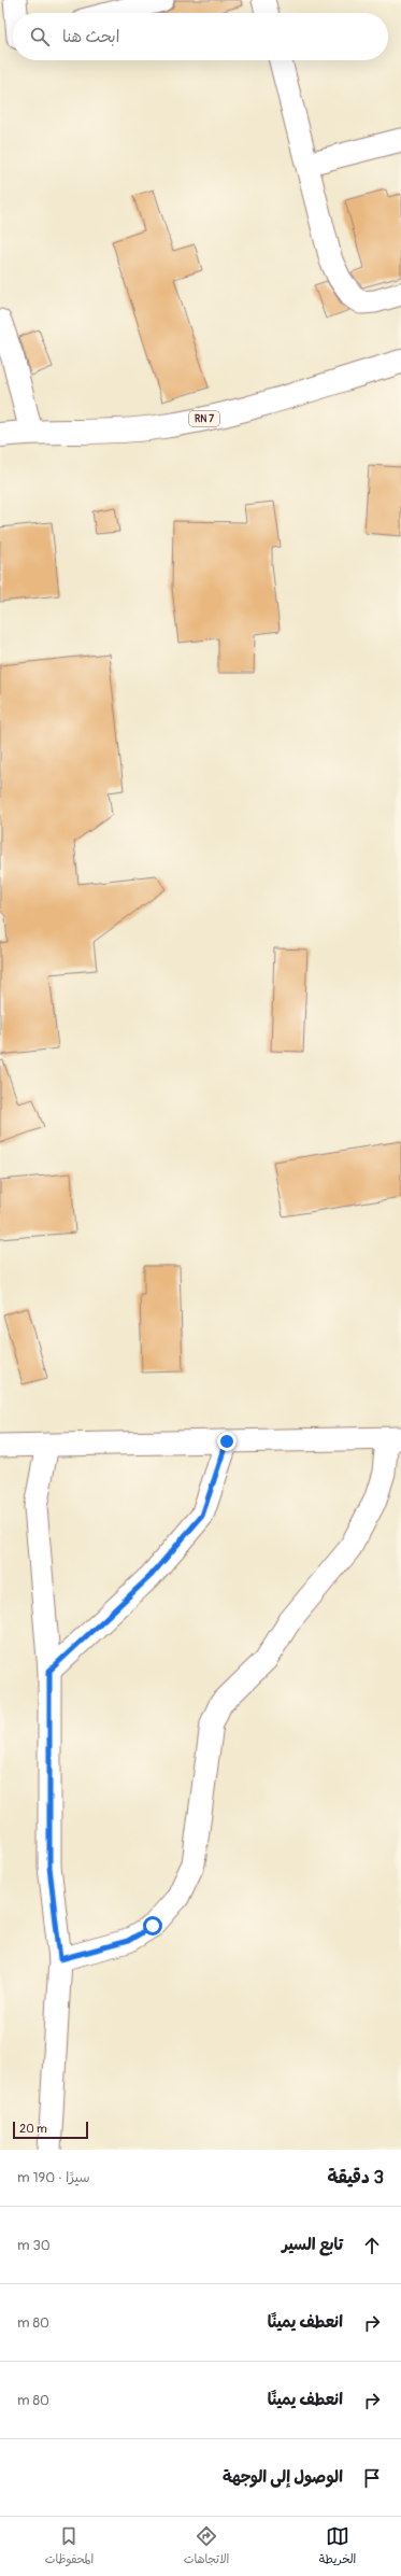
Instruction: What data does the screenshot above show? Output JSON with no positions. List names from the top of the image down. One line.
{"streets":{"main road":["RN 7"]},"scale_bar":"20 m","page":{"search":"ابحث هنا","scale":"20 m","heading":["3 دقيقة","سيرًا · 190 m"],"list":[["تابع السير","30 m"],["انعطف يمينًا","80 m"],["انعطف يمينًا","80 m"],"الوصول إلى الوجهة"],"nav":["الخريطة","الاتجاهات","المحفوظات"]}}
